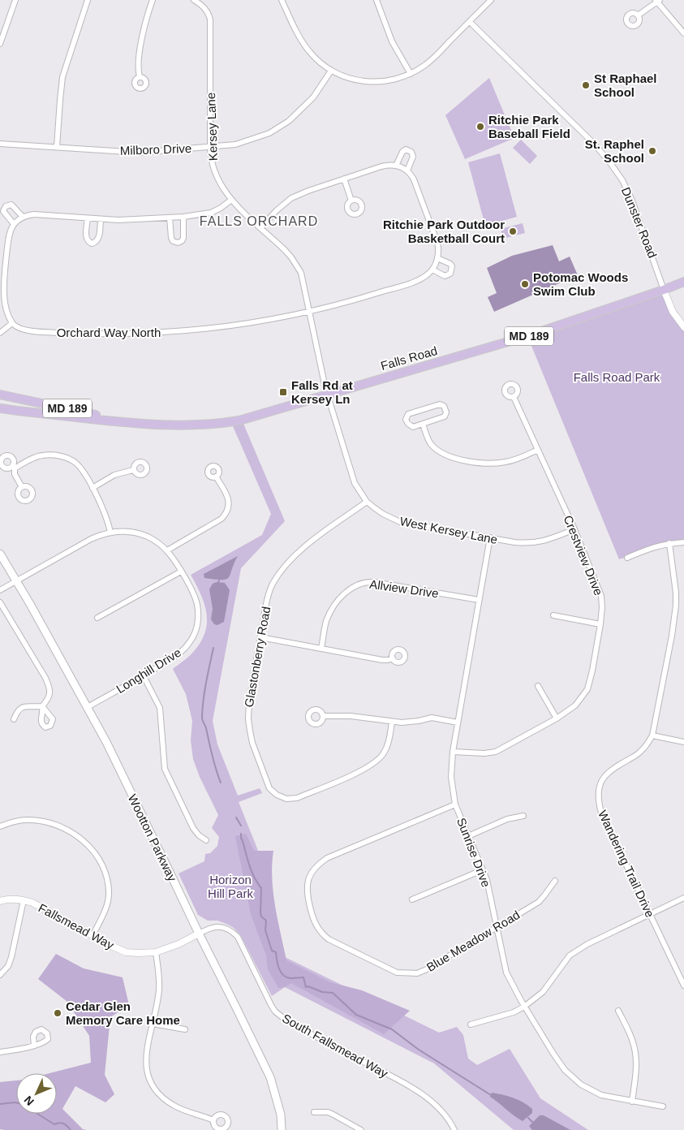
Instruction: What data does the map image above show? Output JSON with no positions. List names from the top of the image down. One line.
{"streets":{"main road":["MD 189","Falls Road","Wootton Parkway"],"street":["Kersey Lane","Milboro Drive","Dunster Road","Orchard Way North","West Kersey Lane","Crestview Drive","Allview Drive","Glastonberry Road","Longhill Drive","Sunrise Drive","Wandering Trail Drive","Fallsmead Way","Blue Meadow Road","South Fallsmead Way"]},"crossings":[["Kersey Lane","Milboro Drive"],["Kersey Lane","Orchard Way North"],["Kersey Lane","Falls Road"],["Kersey Lane","West Kersey Lane"],["Dunster Road","Falls Road"],["Falls Road","West Kersey Lane"],["West Kersey Lane","Crestview Drive"],["West Kersey Lane","Glastonberry Road"],["West Kersey Lane","Sunrise Drive"],["Crestview Drive","Sunrise Drive"],["Allview Drive","Sunrise Drive"],["Longhill Drive","Wootton Parkway"],["Wootton Parkway","Fallsmead Way"],["Wootton Parkway","South Fallsmead Way"],["Sunrise Drive","Blue Meadow Road"],["Fallsmead Way","South Fallsmead Way"]],"districts":["FALLS ORCHARD"],"parks":["Falls Road Park","Horizon Hill Park"],"places":{"other":["St Raphael School","Ritchie Park Baseball Field","St. Raphel School","Ritchie Park Outdoor Basketball Court","Potomac Woods Swim Club","Cedar Glen Memory Care Home"],"transit":["Falls Rd at Kersey Ln"]},"north":"bottom left"}
